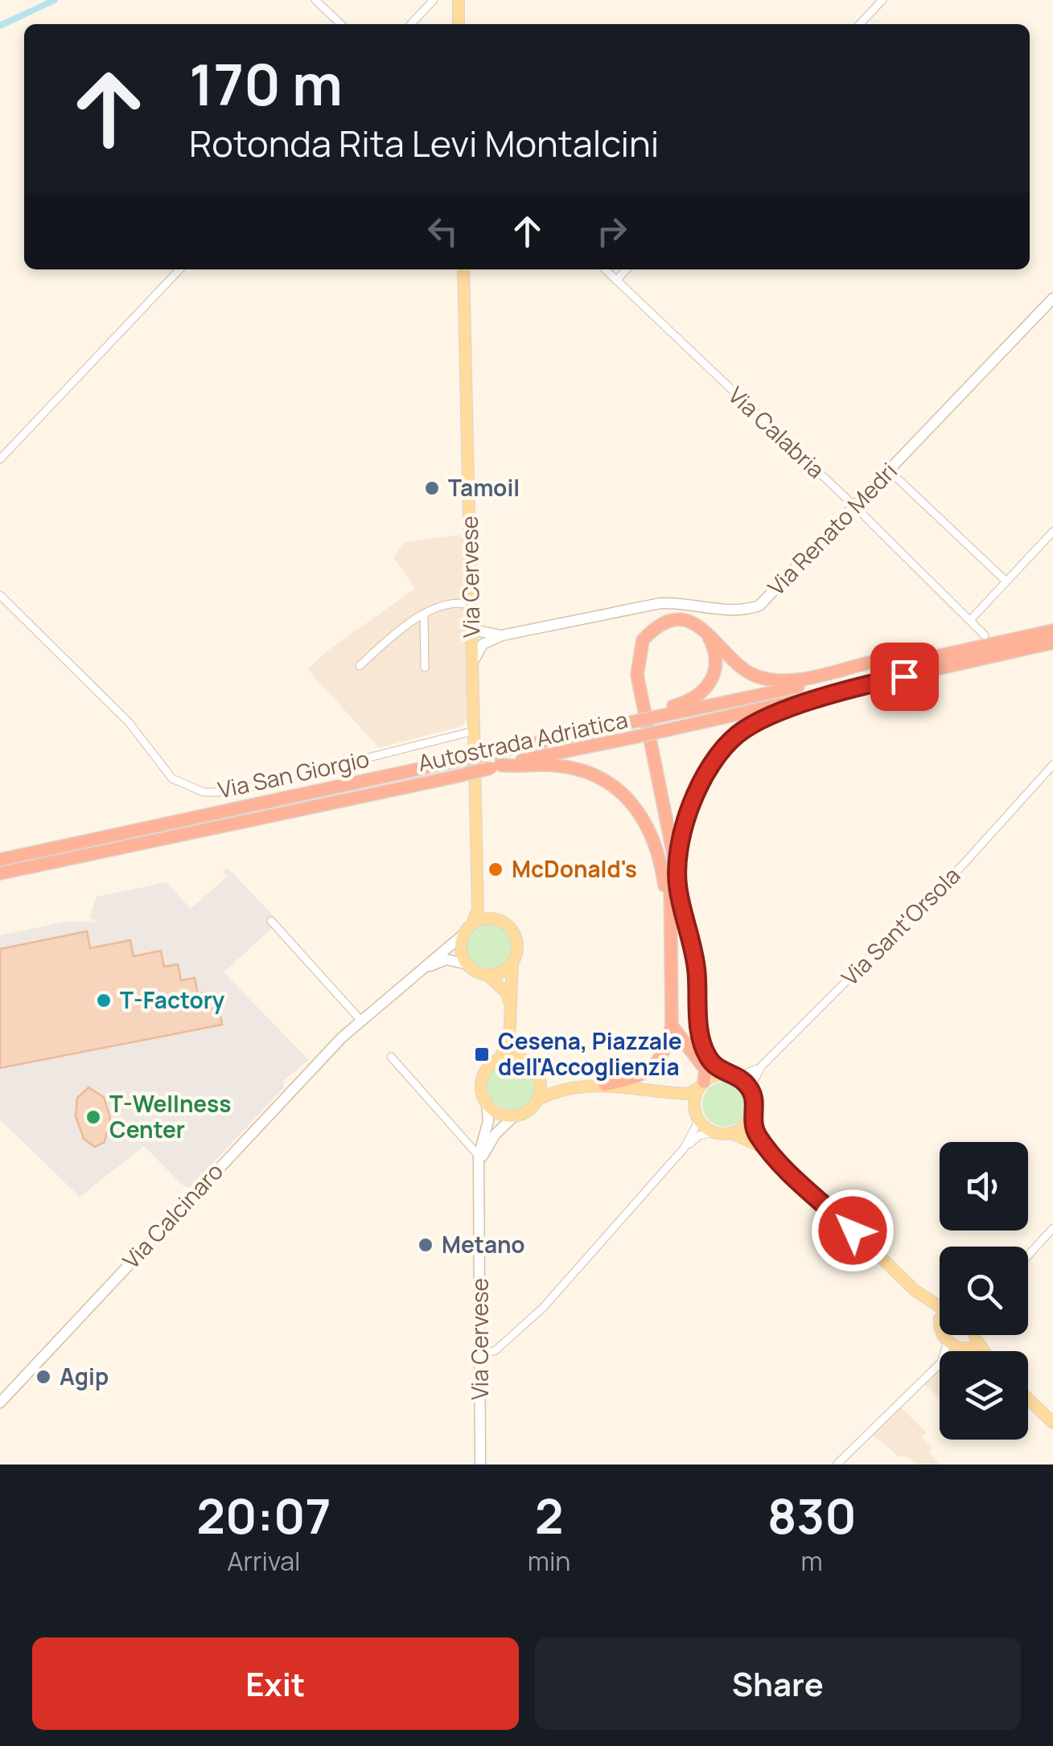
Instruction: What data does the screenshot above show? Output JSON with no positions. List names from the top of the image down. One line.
{"streets":{"highway":["Autostrada Adriatica"],"main road":["Via Renato Medri","Via Cervese","Via Calcinaro"],"street":["Via Calabria","Via San Giorgio","Via Sant'Orsola"]},"crossings":[["Via Calabria","Via Renato Medri"],["Via Calabria","Autostrada Adriatica"],["Via Renato Medri","Via Cervese"],["Via Cervese","Via San Giorgio"],["Via Cervese","Via Calcinaro"]],"places":{"other":["Tamoil","McDonald's","T-Factory","T-Wellness Center","Metano","Agip"],"transit":["Cesena, Piazzale dell'Accoglienzia"]},"page":{"turn":["170 m","Rotonda Rita Levi Montalcini"],"eta":["20:07","Arrival","2","min","830","m"],"buttons":["Exit","Share"]}}
